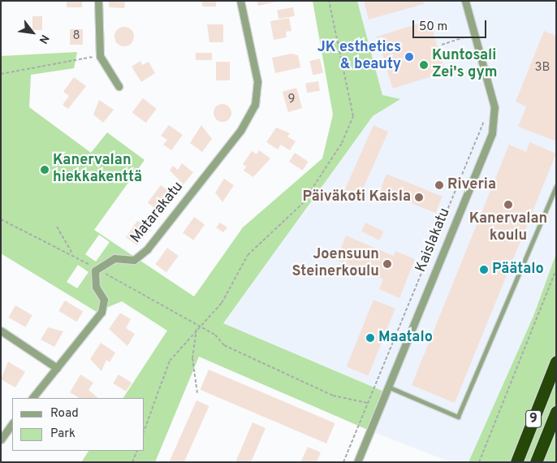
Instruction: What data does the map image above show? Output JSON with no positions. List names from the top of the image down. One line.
{"streets":{"highway":["9"],"street":["Matarakatu","Kaislakatu"]},"places":["JK esthetics & beauty","Kuntosali Zei's gym","Kanervalan hiekkakenttä","Riveria","Päiväkoti Kaisla","Kanervalan koulu","Joensuun Steinerkoulu","Päätalo","Maatalo"],"house_numbers":["8","3B","9"],"legend":["Road","Park"],"scale_bar":"50 m","north":"bottom right"}
